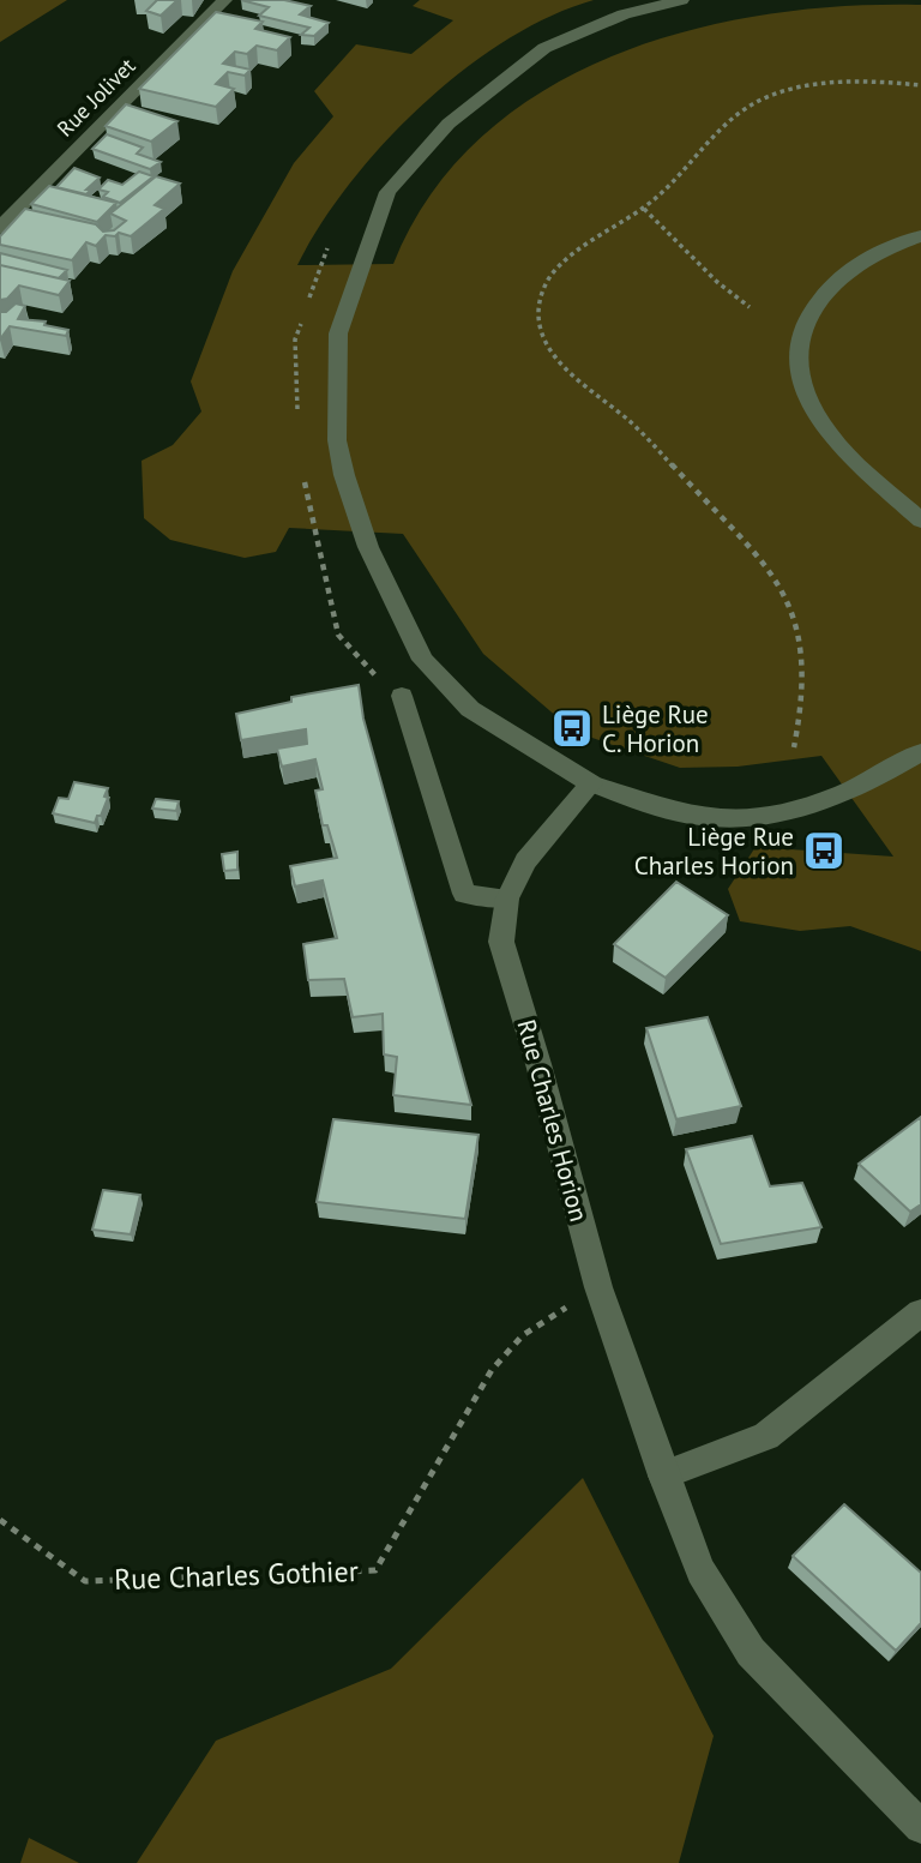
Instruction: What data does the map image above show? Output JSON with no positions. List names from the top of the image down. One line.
{"streets":{"street":["Rue Jolivet","Rue Charles Horion"],"path":["Rue Charles Gothier"]},"crossings":[["Rue Charles Horion","Rue Charles Gothier"]],"places":{"bus stop":["Liège Rue C. Horion","Liège Rue Charles Horion"]}}
